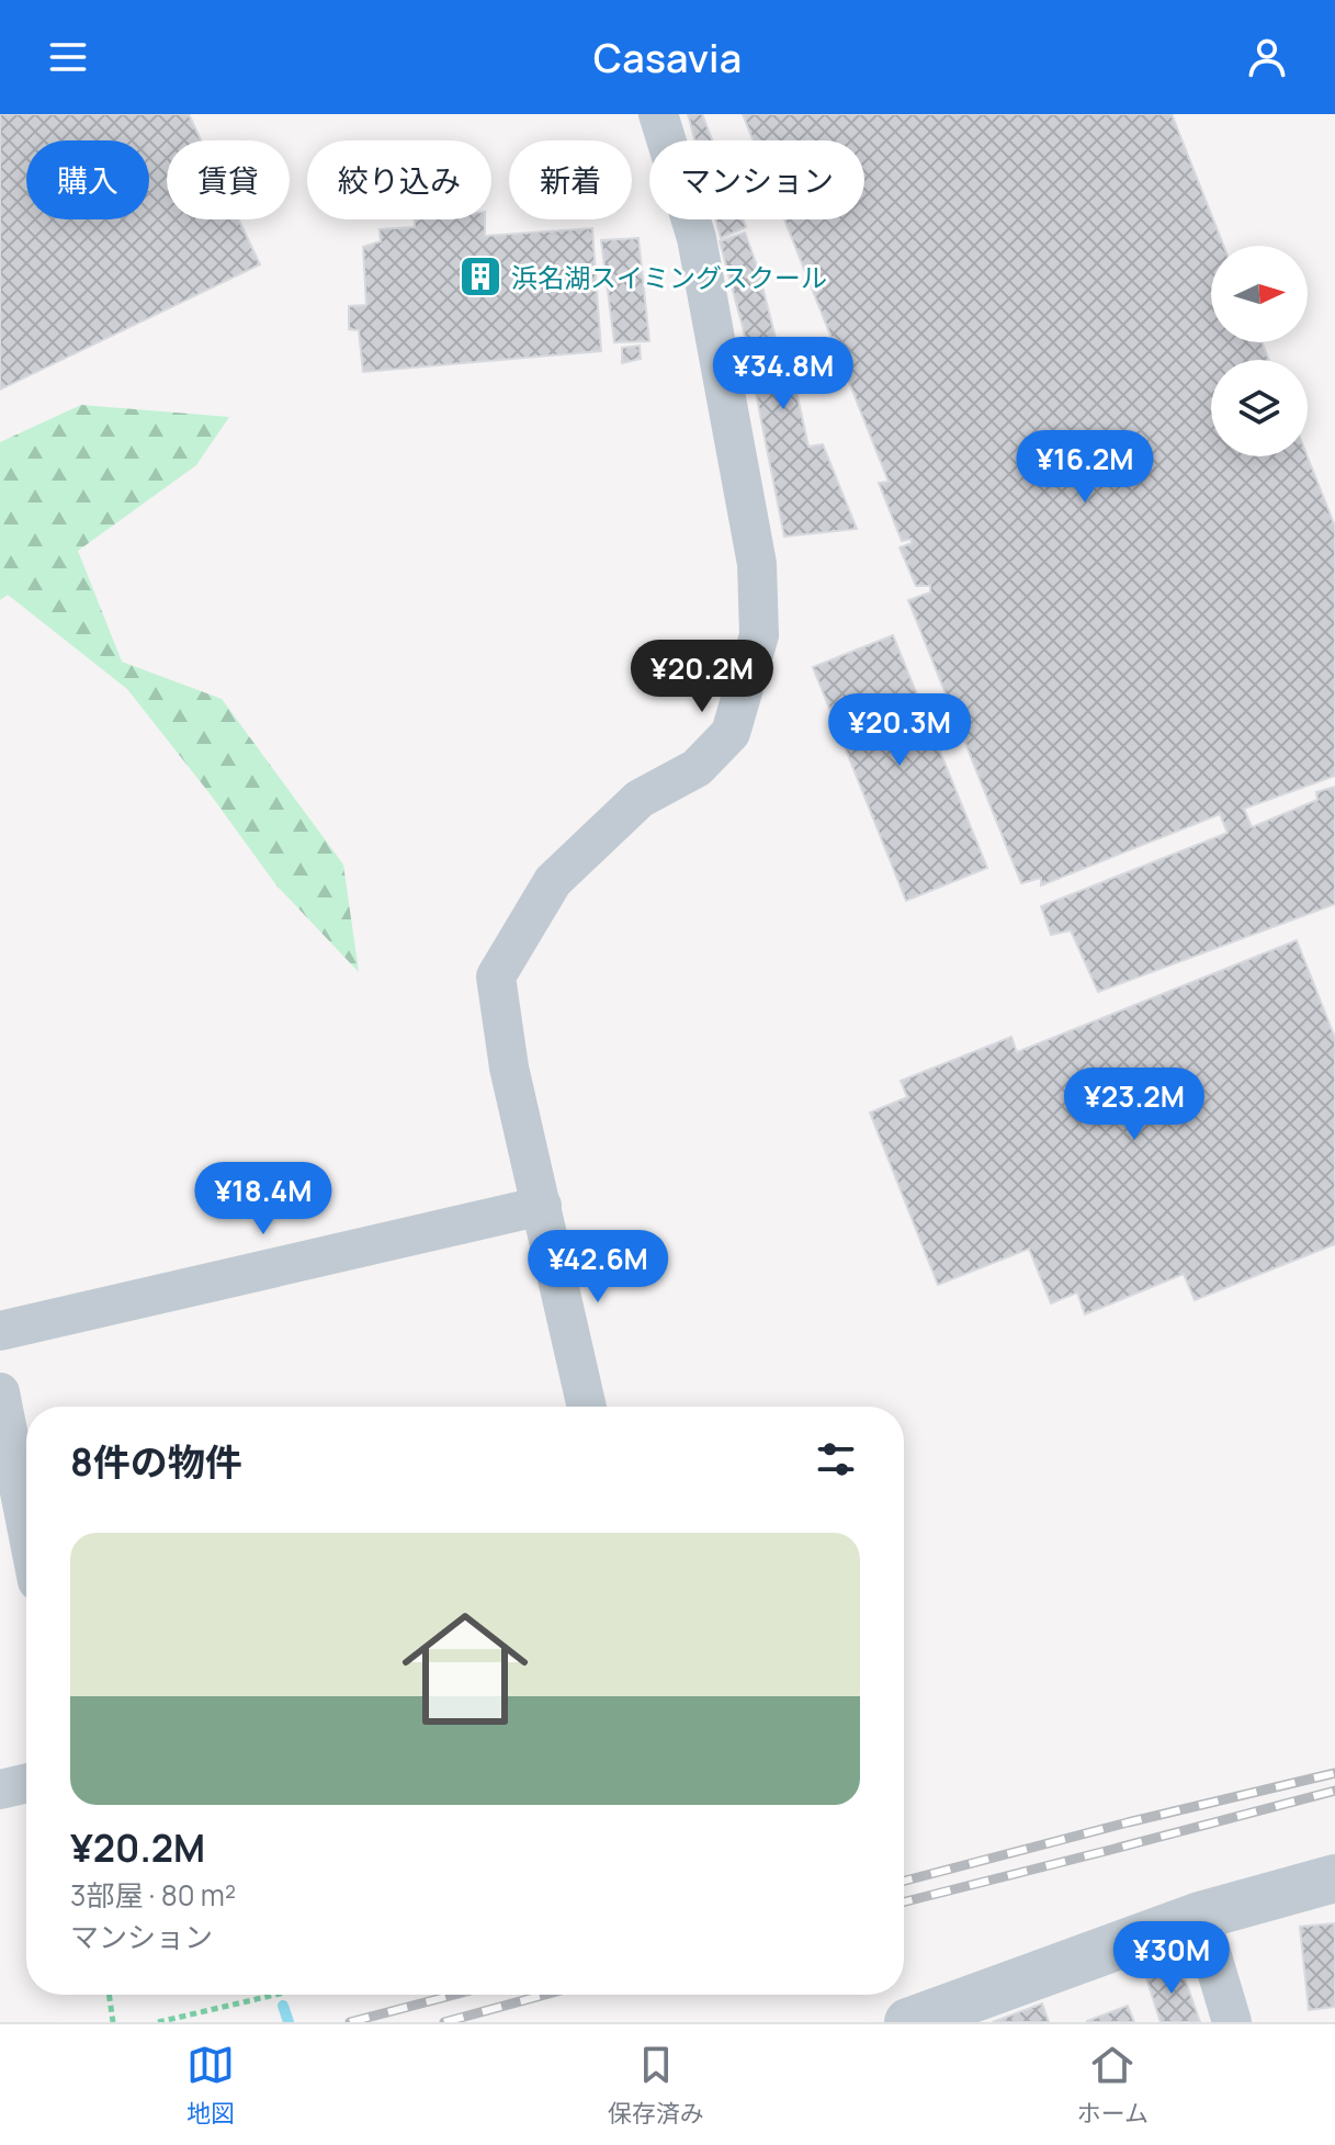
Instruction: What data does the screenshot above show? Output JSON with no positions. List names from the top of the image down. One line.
{"places":{"building":["浜名湖スイミングスクール"]},"north":"right","page":{"header":"Casavia","chip":["購入","賃貸","絞り込み","新着","マンション"],"price":["¥34.8M","¥16.2M","¥20.2M","¥20.3M","¥23.2M","¥18.4M","¥42.6M","¥30M"],"heading":"8件の物件","list":[{"name":"¥20.2M","note":"3部屋 · 80 m² · マンション"}],"tabs":["地図","保存済み","ホーム"]}}
